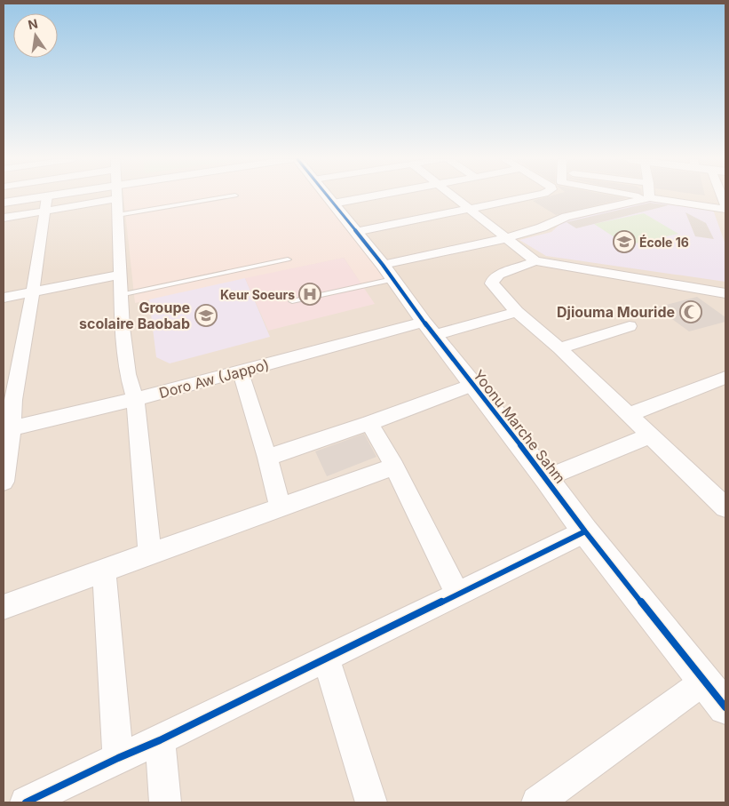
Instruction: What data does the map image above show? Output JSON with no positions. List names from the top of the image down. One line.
{"streets":{"street":["Doro Aw (Jappo)","Yoonu Marche Sahm"]},"crossings":[["Doro Aw (Jappo)","Yoonu Marche Sahm"]],"places":{"school or university":["École 16","Groupe scolaire Baobab"],"hospital":["Keur Soeurs"],"mosque":["Djiouma Mouride"]},"north":"top"}
